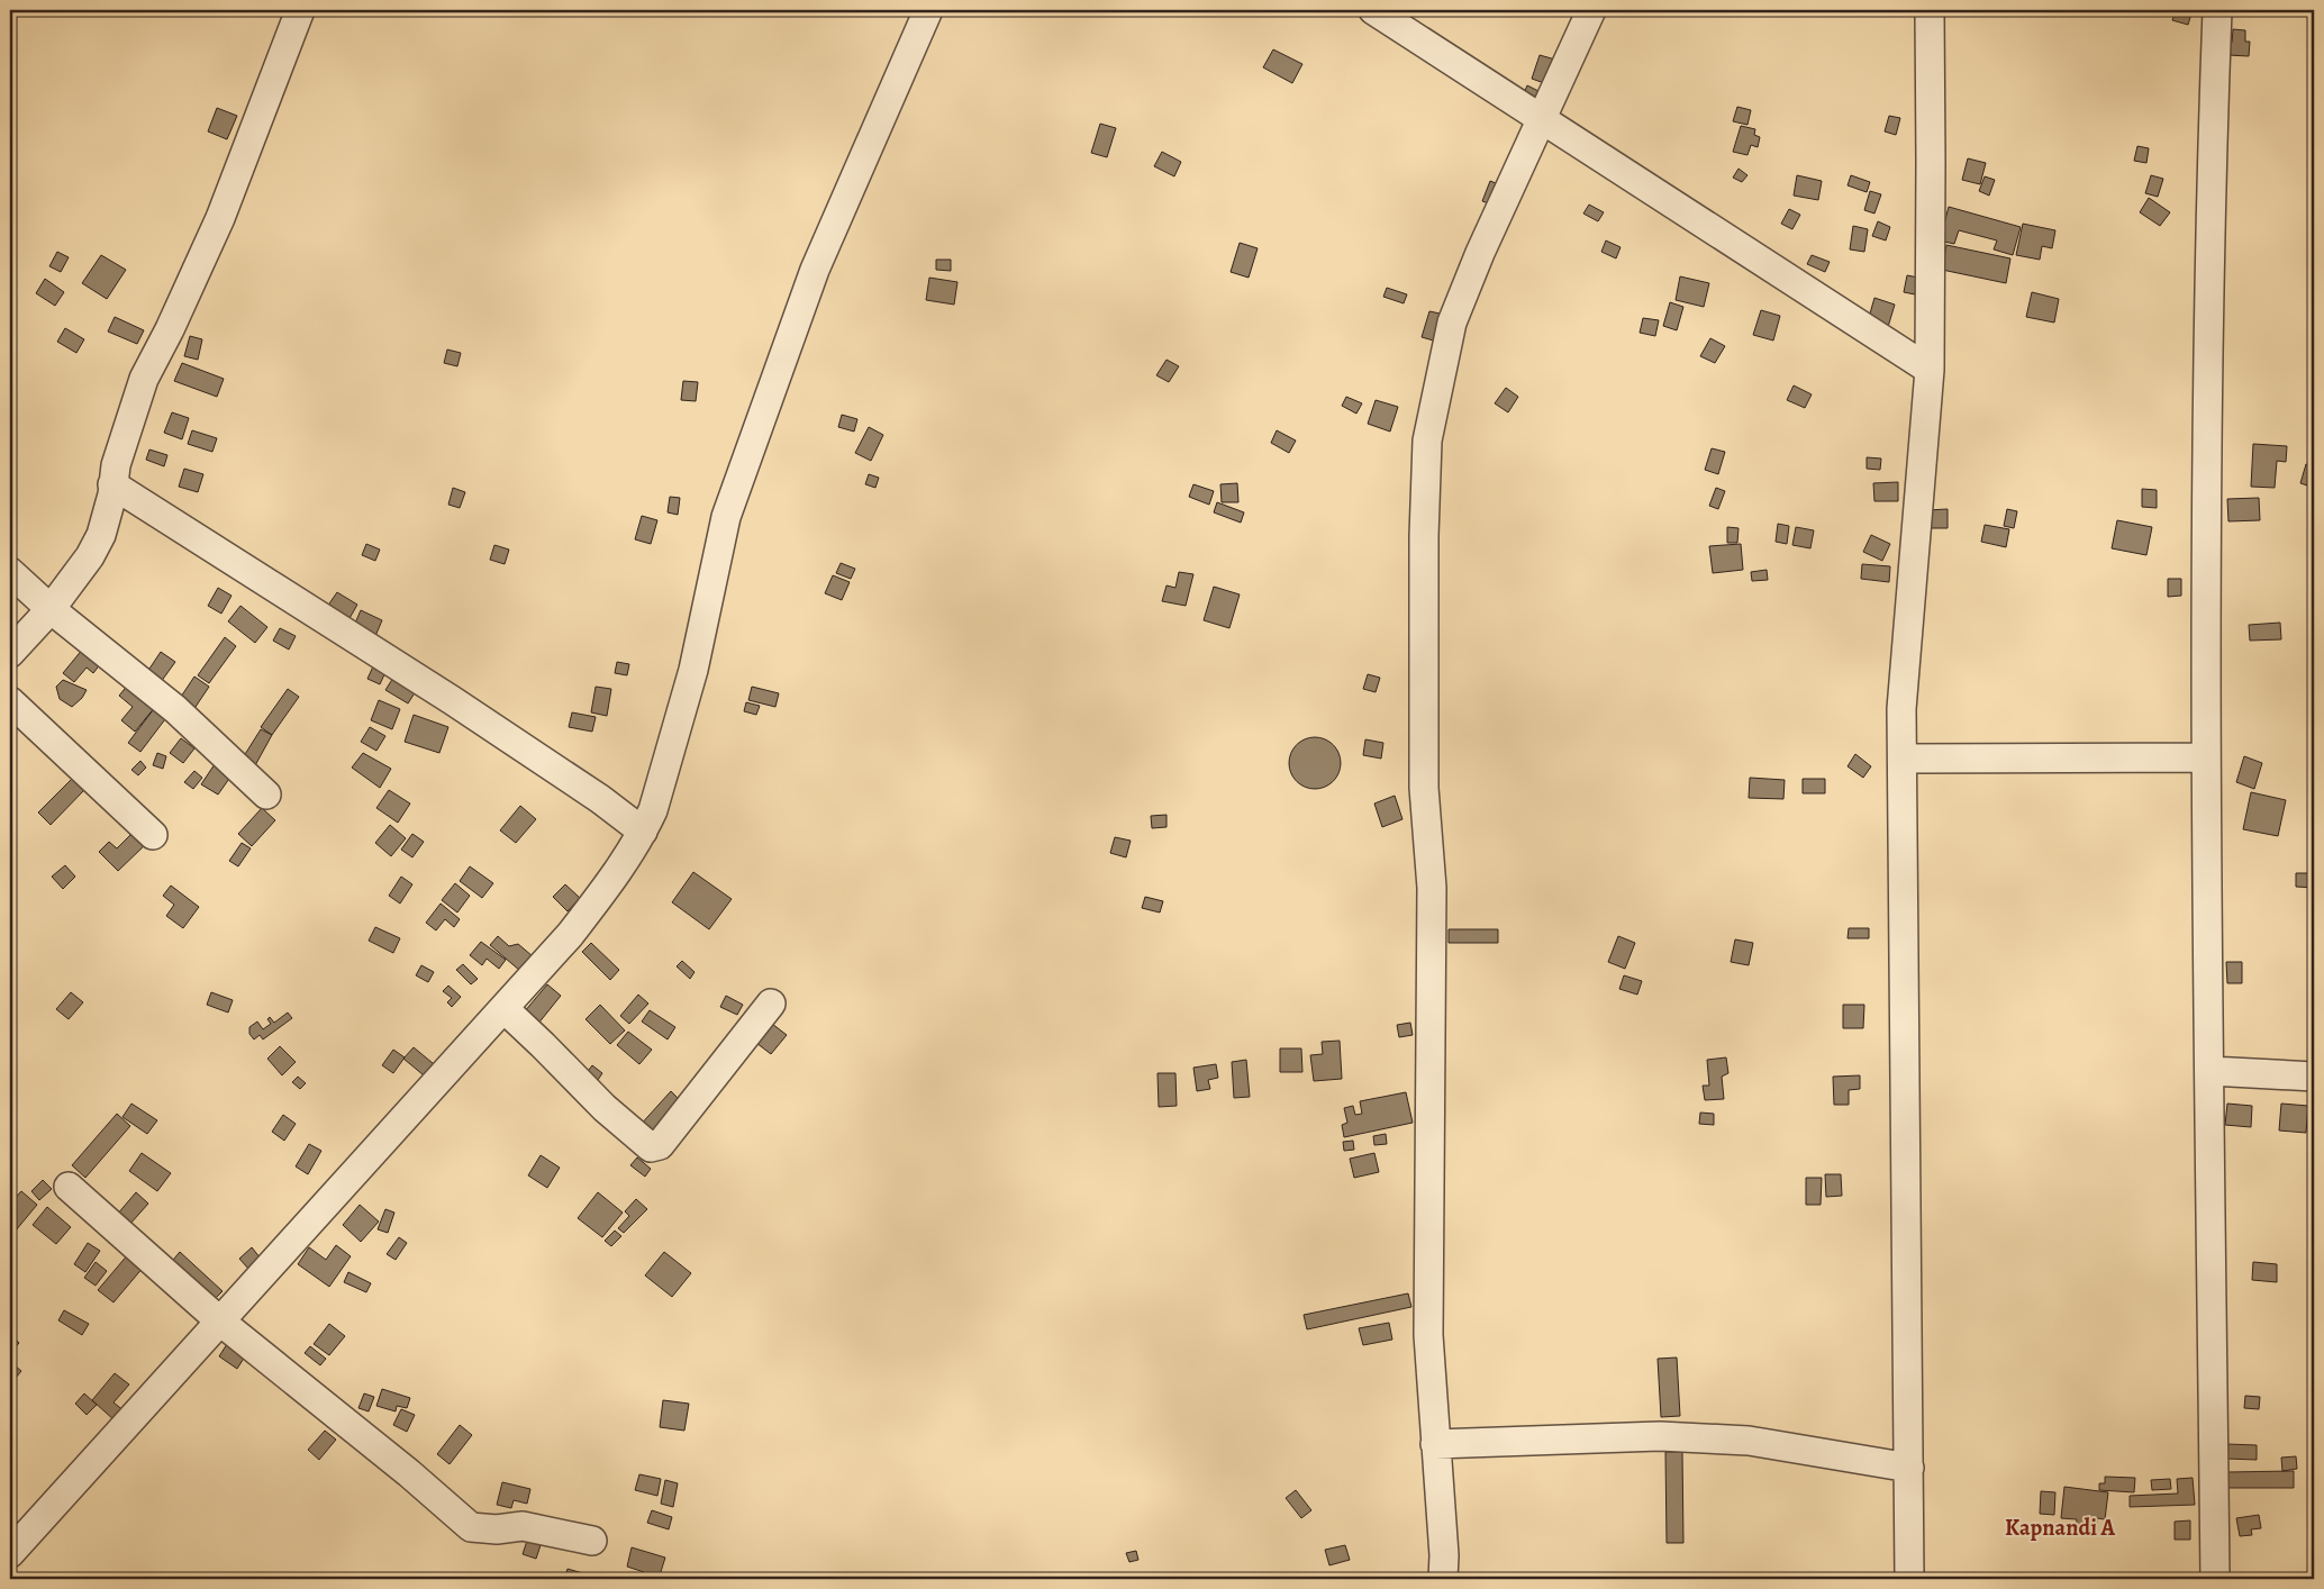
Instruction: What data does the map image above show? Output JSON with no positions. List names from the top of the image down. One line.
{"districts":["Kapnandi A"]}
